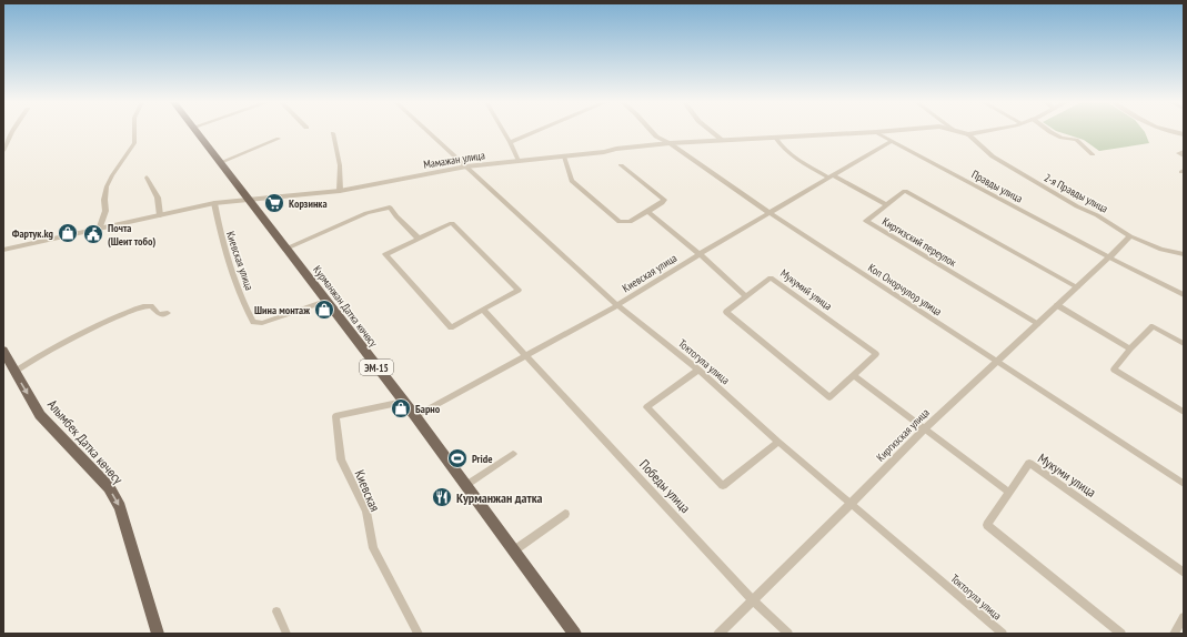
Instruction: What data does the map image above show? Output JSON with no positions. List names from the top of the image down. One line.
{"streets":{"main road":["Курманжан Датка көчөсү","ЭМ-15","Алымбек Датка көчөсү"],"street":["Мамажан улица","Правды улица","2-я Правды улица","Киргизский переулок","Киевская улица","Мукумий улица","Коп Онорчулор улица","Токтогула улица","Киргизская улица","Мукуми улица","Победы улица","Киевская"]},"crossings":[["Мамажан улица","Правды улица"],["Мамажан улица","2-я Правды улица"],["Мамажан улица","Киевская улица"],["Мамажан улица","Коп Онорчулор улица"],["Мамажан улица","Курманжан Датка көчөсү"],["Мамажан улица","Токтогула улица"],["Правды улица","Киевская улица"],["Правды улица","Киргизская улица"],["Киргизский переулок","Киргизская улица"],["Киевская улица","Коп Онорчулор улица"],["Киевская улица","Курманжан Датка көчөсү"],["Киевская улица","Токтогула улица"],["Киевская улица","Победы улица"],["Коп Онорчулор улица","Киргизская улица"],["Курманжан Датка көчөсү","Киевская"],["Токтогула улица","Киргизская улица"],["Киргизская улица","Победы улица"]],"one_way":["Алымбек Датка көчөсү"],"places":{"supermarket":["Корзинка"],"shop":["Фартук.kg","Шина монтаж","Барно"],"public building":["Почта (Шеит тобо)"],"sports":["Pride"],"restaurant":["Курманжан датка"]}}
